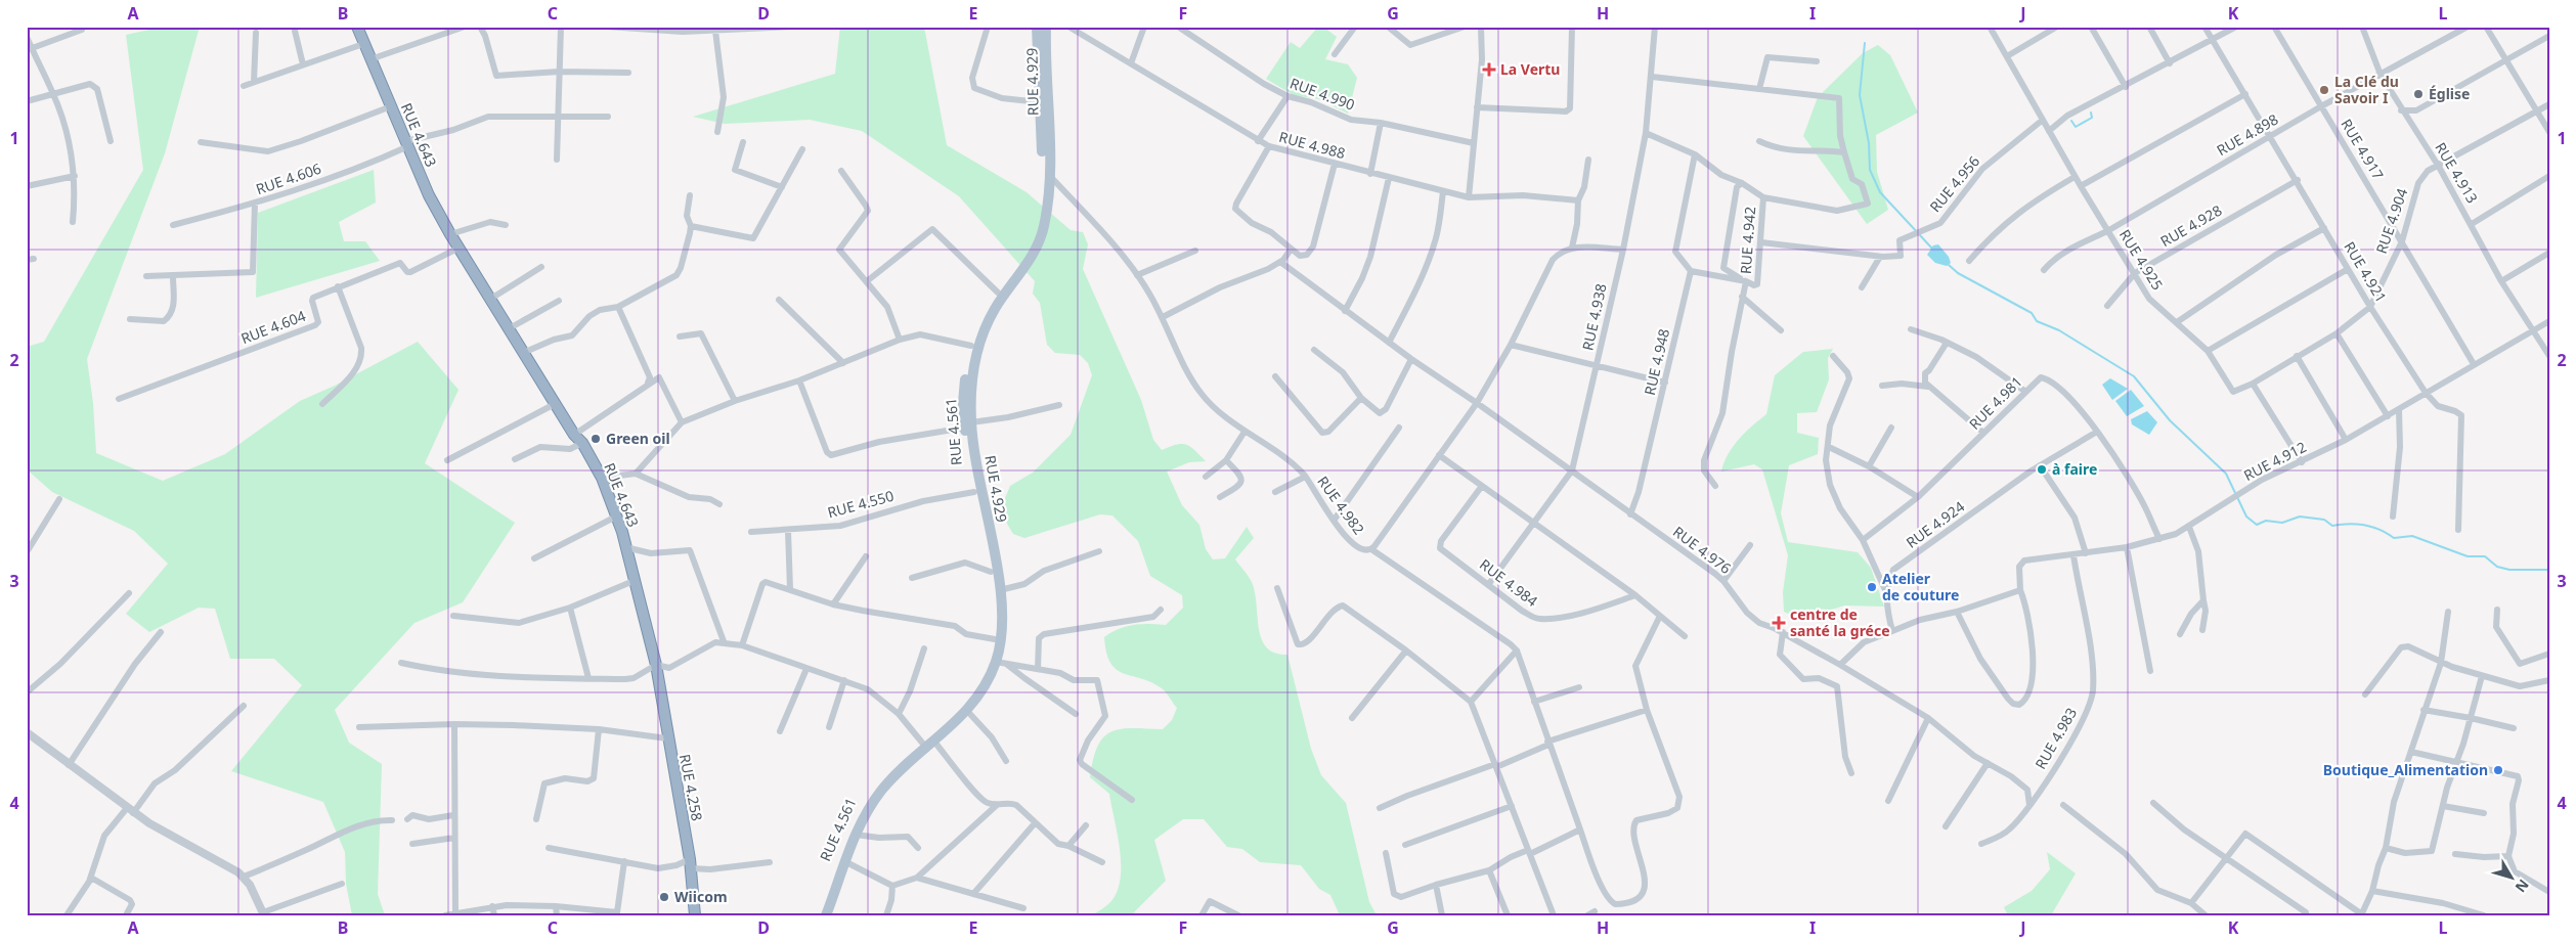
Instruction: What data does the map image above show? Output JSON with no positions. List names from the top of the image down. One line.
{"streets":{"highway":["RUE 4.643","RUE 4.258"],"main road":["RUE 4.929","RUE 4.561"],"street":["RUE 4.990","RUE 4.898","RUE 4.988","RUE 4.917","RUE 4.913","RUE 4.606","RUE 4.956","RUE 4.904","RUE 4.928","RUE 4.942","RUE 4.925","RUE 4.921","RUE 4.938","RUE 4.604","RUE 4.948","RUE 4.981","RUE 4.912","RUE 4.550","RUE 4.982","RUE 4.924","RUE 4.976","RUE 4.984","RUE 4.983"]},"crossings":[["RUE 4.929","RUE 4.561"],["RUE 4.929","RUE 4.982"],["RUE 4.643","RUE 4.606"],["RUE 4.643","RUE 4.604"],["RUE 4.643","RUE 4.258"],["RUE 4.898","RUE 4.917"],["RUE 4.898","RUE 4.913"],["RUE 4.898","RUE 4.925"],["RUE 4.898","RUE 4.921"],["RUE 4.917","RUE 4.904"],["RUE 4.917","RUE 4.912"],["RUE 4.913","RUE 4.904"],["RUE 4.913","RUE 4.912"],["RUE 4.956","RUE 4.942"],["RUE 4.956","RUE 4.925"],["RUE 4.904","RUE 4.925"],["RUE 4.904","RUE 4.921"],["RUE 4.928","RUE 4.925"],["RUE 4.928","RUE 4.921"],["RUE 4.942","RUE 4.938"],["RUE 4.921","RUE 4.912"],["RUE 4.938","RUE 4.976"],["RUE 4.938","RUE 4.984"],["RUE 4.948","RUE 4.976"],["RUE 4.981","RUE 4.912"],["RUE 4.981","RUE 4.924"],["RUE 4.561","RUE 4.550"],["RUE 4.912","RUE 4.983"],["RUE 4.982","RUE 4.976"],["RUE 4.976","RUE 4.983"]],"places":{"health":["La Vertu","centre de santé la gréce"],"other":["La Clé du Savoir I","Église","Green oil","à faire","Atelier de couture","Boutique_Alimentation","Wiicom"]},"north":"bottom right","grid":{"columns":["A","B","C","D","E","F","G","H","I","J","K","L"],"rows":["1","2","3","4"]}}
